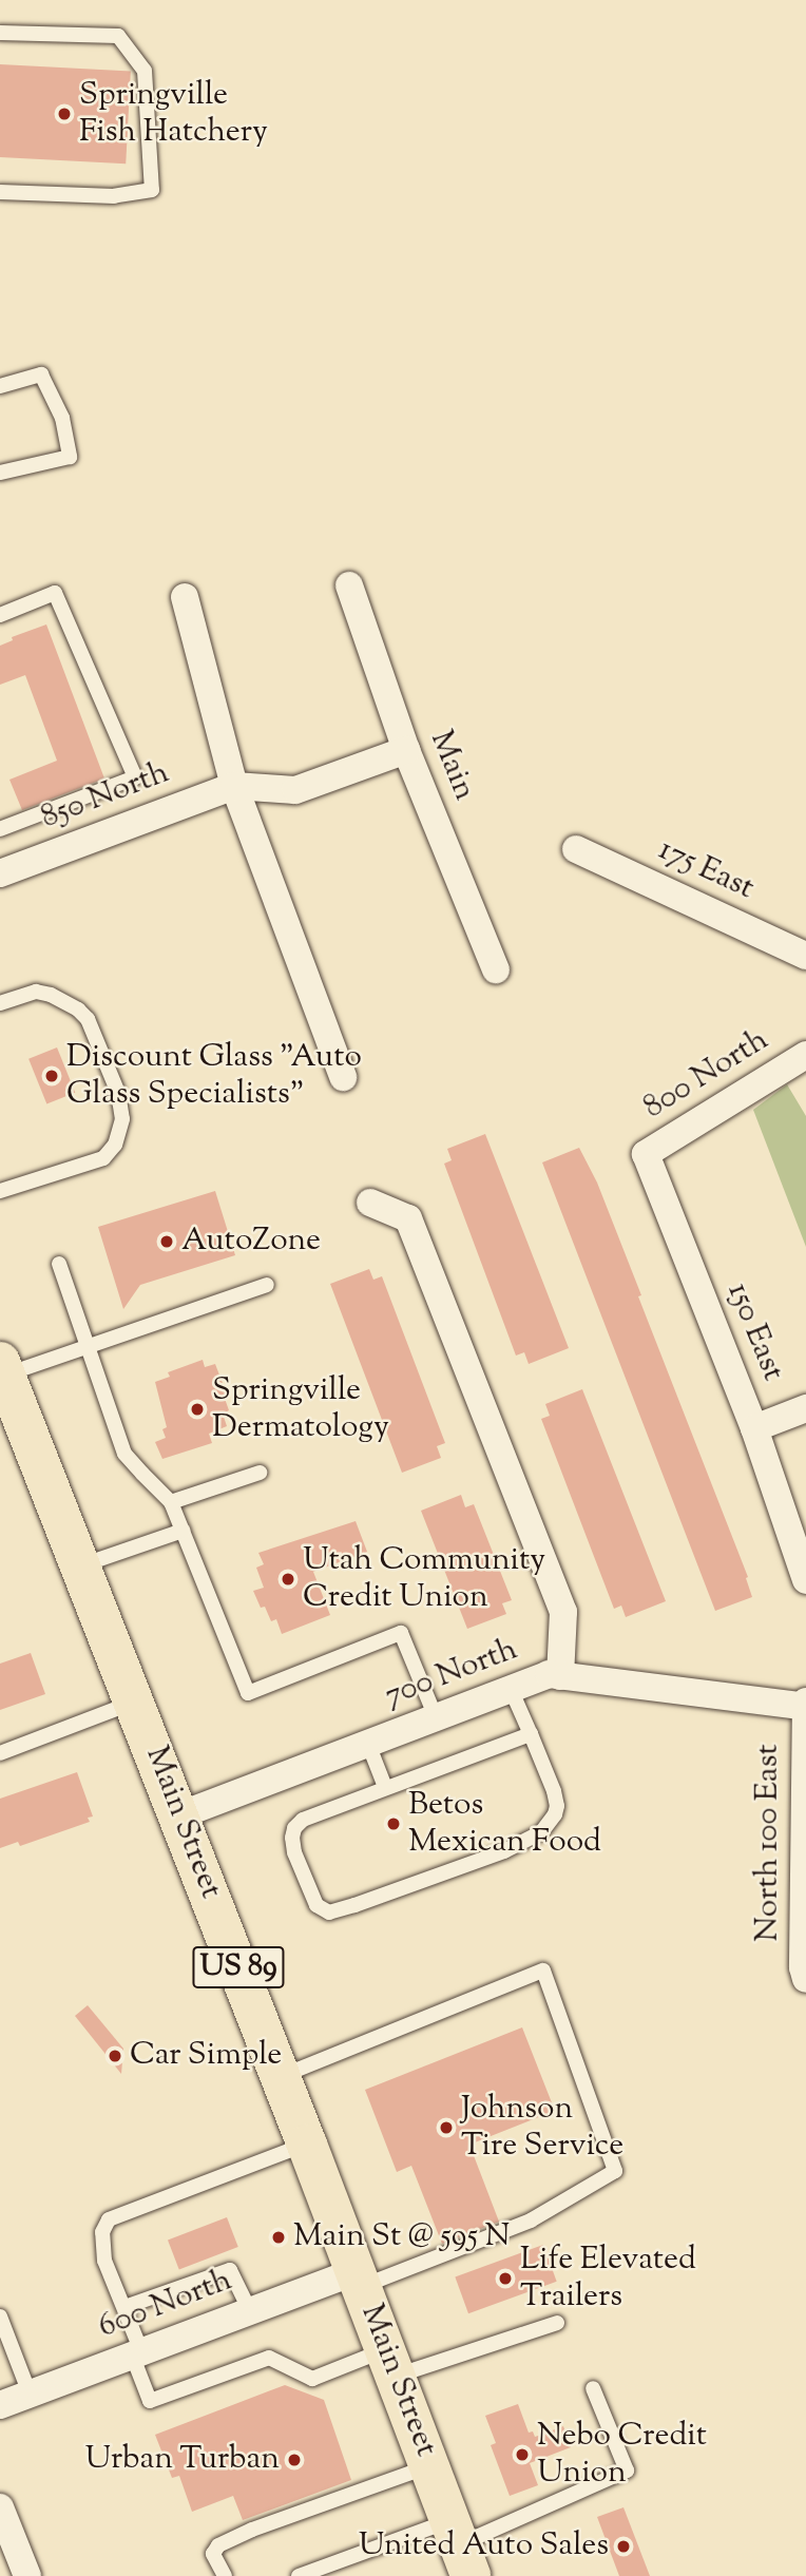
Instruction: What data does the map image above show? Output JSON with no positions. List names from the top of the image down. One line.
{"streets":{"main road":["Main Street","US 89"],"street":["Main","850 North","175 East","800 North","150 East","700 North","North 100 East","600 North"]},"crossings":[["800 North","150 East"],["700 North","Main Street"],["700 North","North 100 East"],["Main Street","600 North"]],"places":["Springville Fish Hatchery","Discount Glass \"Auto Glass Specialists\"","AutoZone","Springville Dermatology","Utah Community Credit Union","Betos Mexican Food","Car Simple","Johnson Tire Service","Main St @ 595 N","Life Elevated Trailers","Nebo Credit Union","Urban Turban","United Auto Sales"]}
